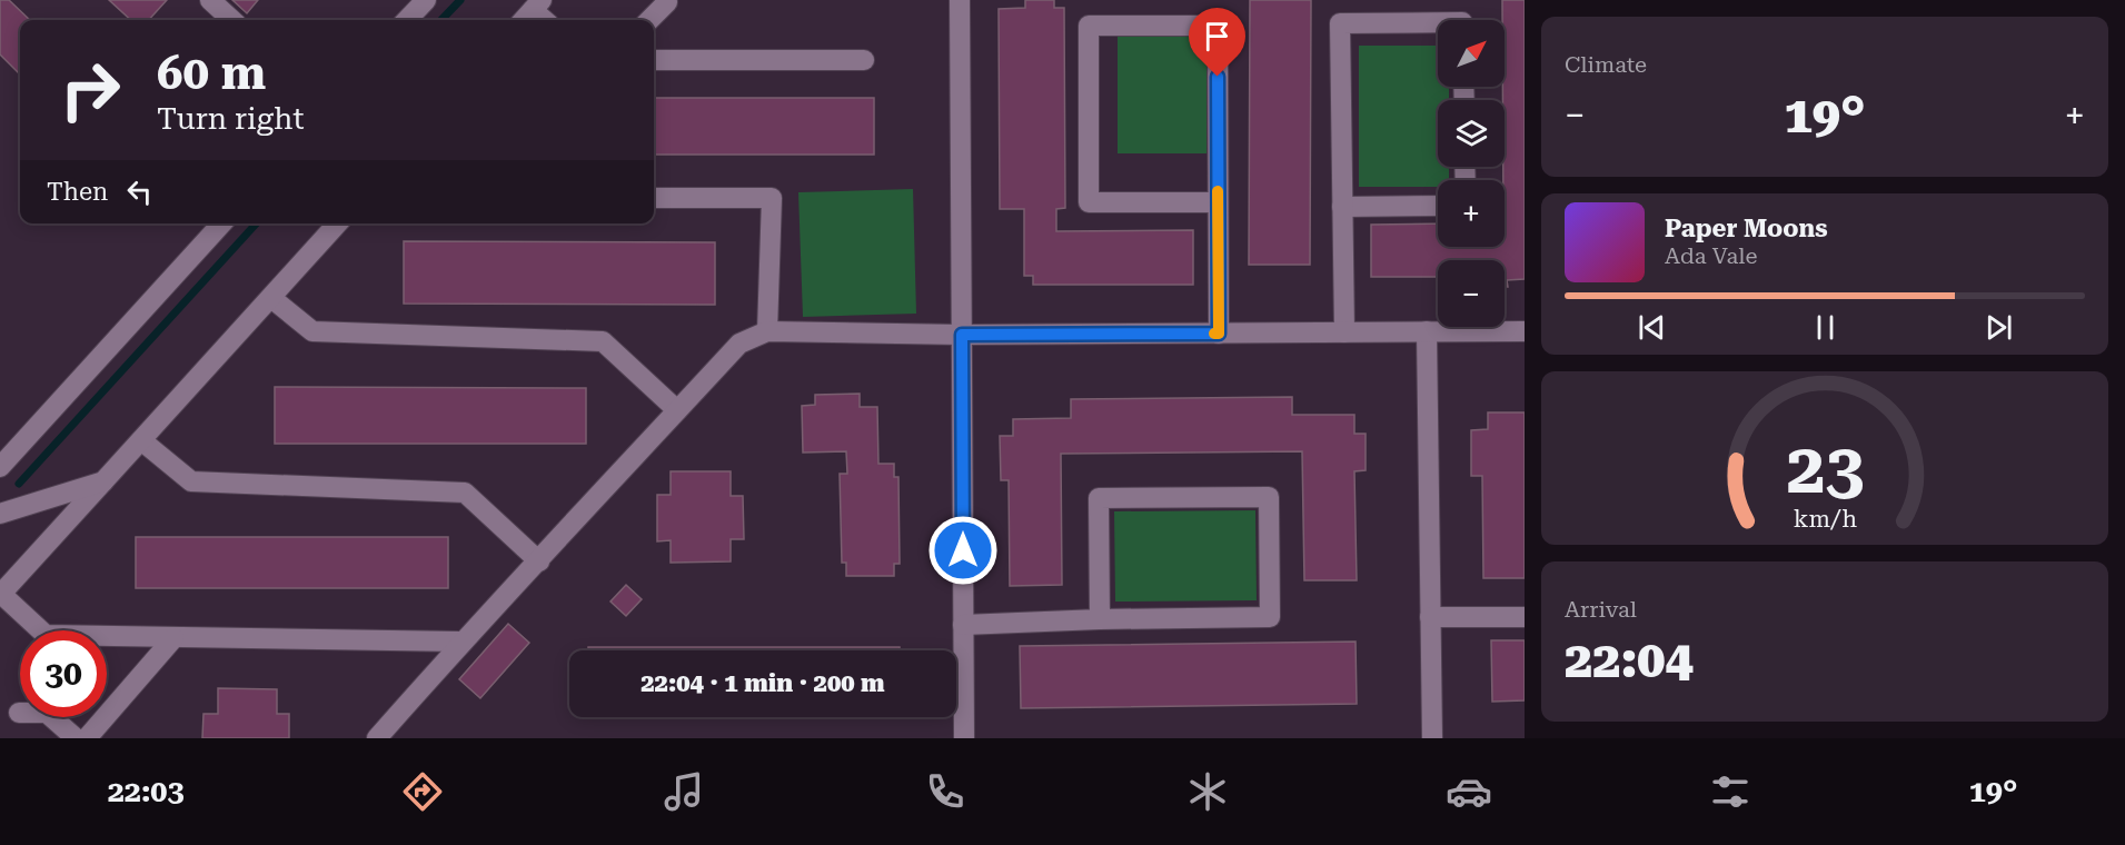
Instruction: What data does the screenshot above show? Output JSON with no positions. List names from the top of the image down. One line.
{"north":"top right","page":{"tile":["Climate",["Arrival","22:04"]],"map_buttons":["+","−"],"turn":["60 m","Turn right"],"heat":["−","19°","+"],"then":"Then","song":["Paper Moons","Ada Vale"],"limit":"30","trip":"22:04 · 1 min · 200 m","tabs":["22:03","19°"],"gauge":["23","km/h"]}}
